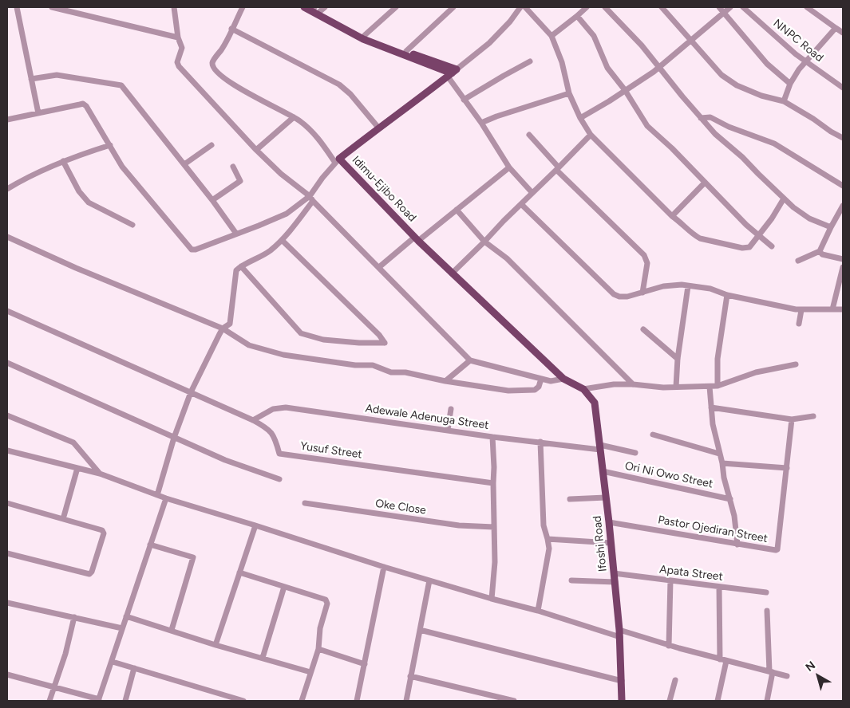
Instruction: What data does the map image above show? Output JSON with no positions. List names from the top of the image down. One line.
{"streets":{"main road":["Idimu-Ejibo Road","Ifoshi Road"],"street":["NNPC Road","Adewale Adenuga Street","Yusuf Street","Ori Ni Owo Street","Oke Close","Pastor Ojediran Street","Apata Street"]},"crossings":[["Idimu-Ejibo Road","Ifoshi Road"],["Adewale Adenuga Street","Yusuf Street"],["Adewale Adenuga Street","Ifoshi Road"],["Ori Ni Owo Street","Ifoshi Road"],["Pastor Ojediran Street","Ifoshi Road"],["Ifoshi Road","Apata Street"]],"north":"top left"}
